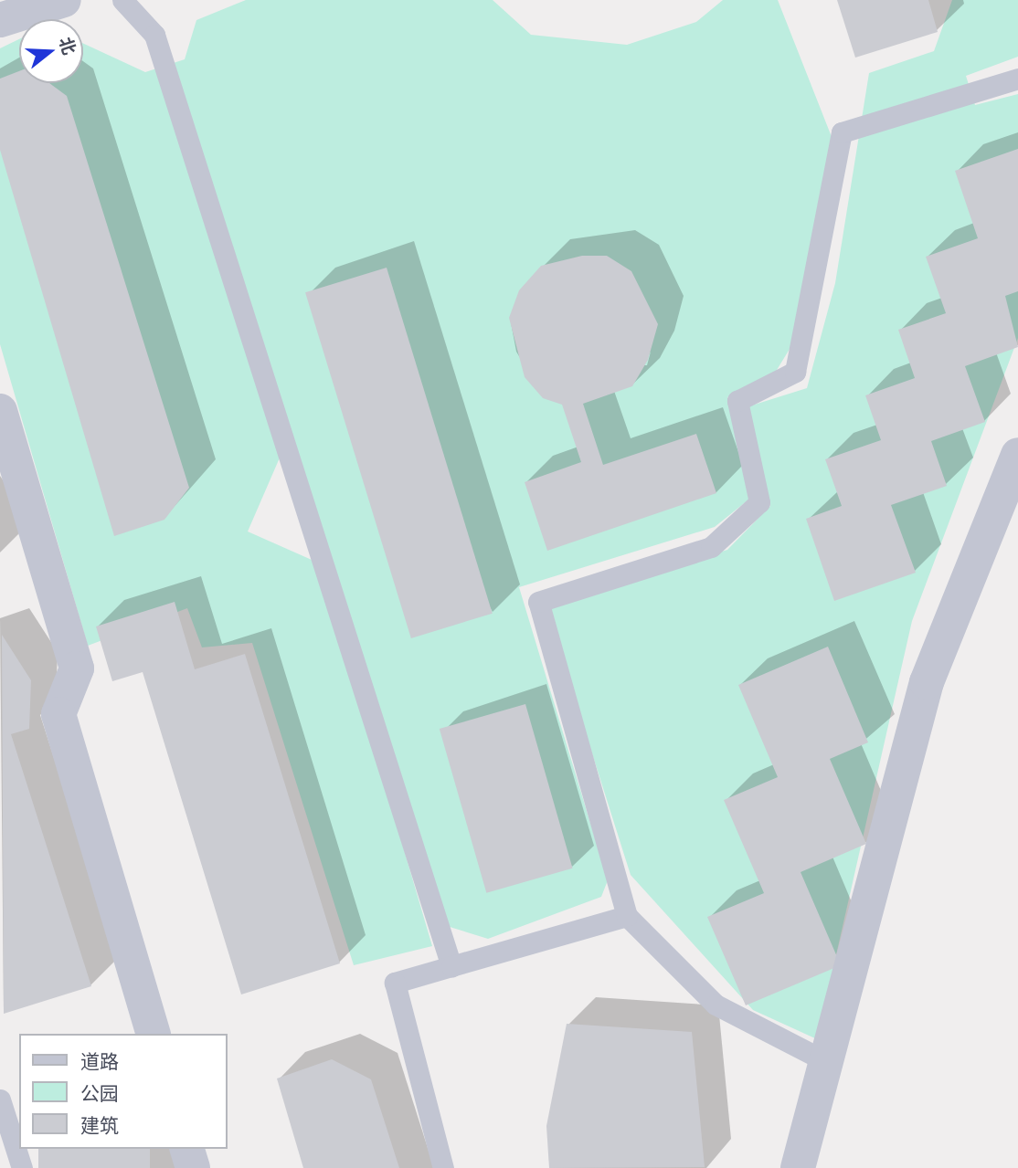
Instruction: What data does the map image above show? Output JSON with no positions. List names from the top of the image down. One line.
{"legend":["道路","公园","建筑"],"north":"right"}
